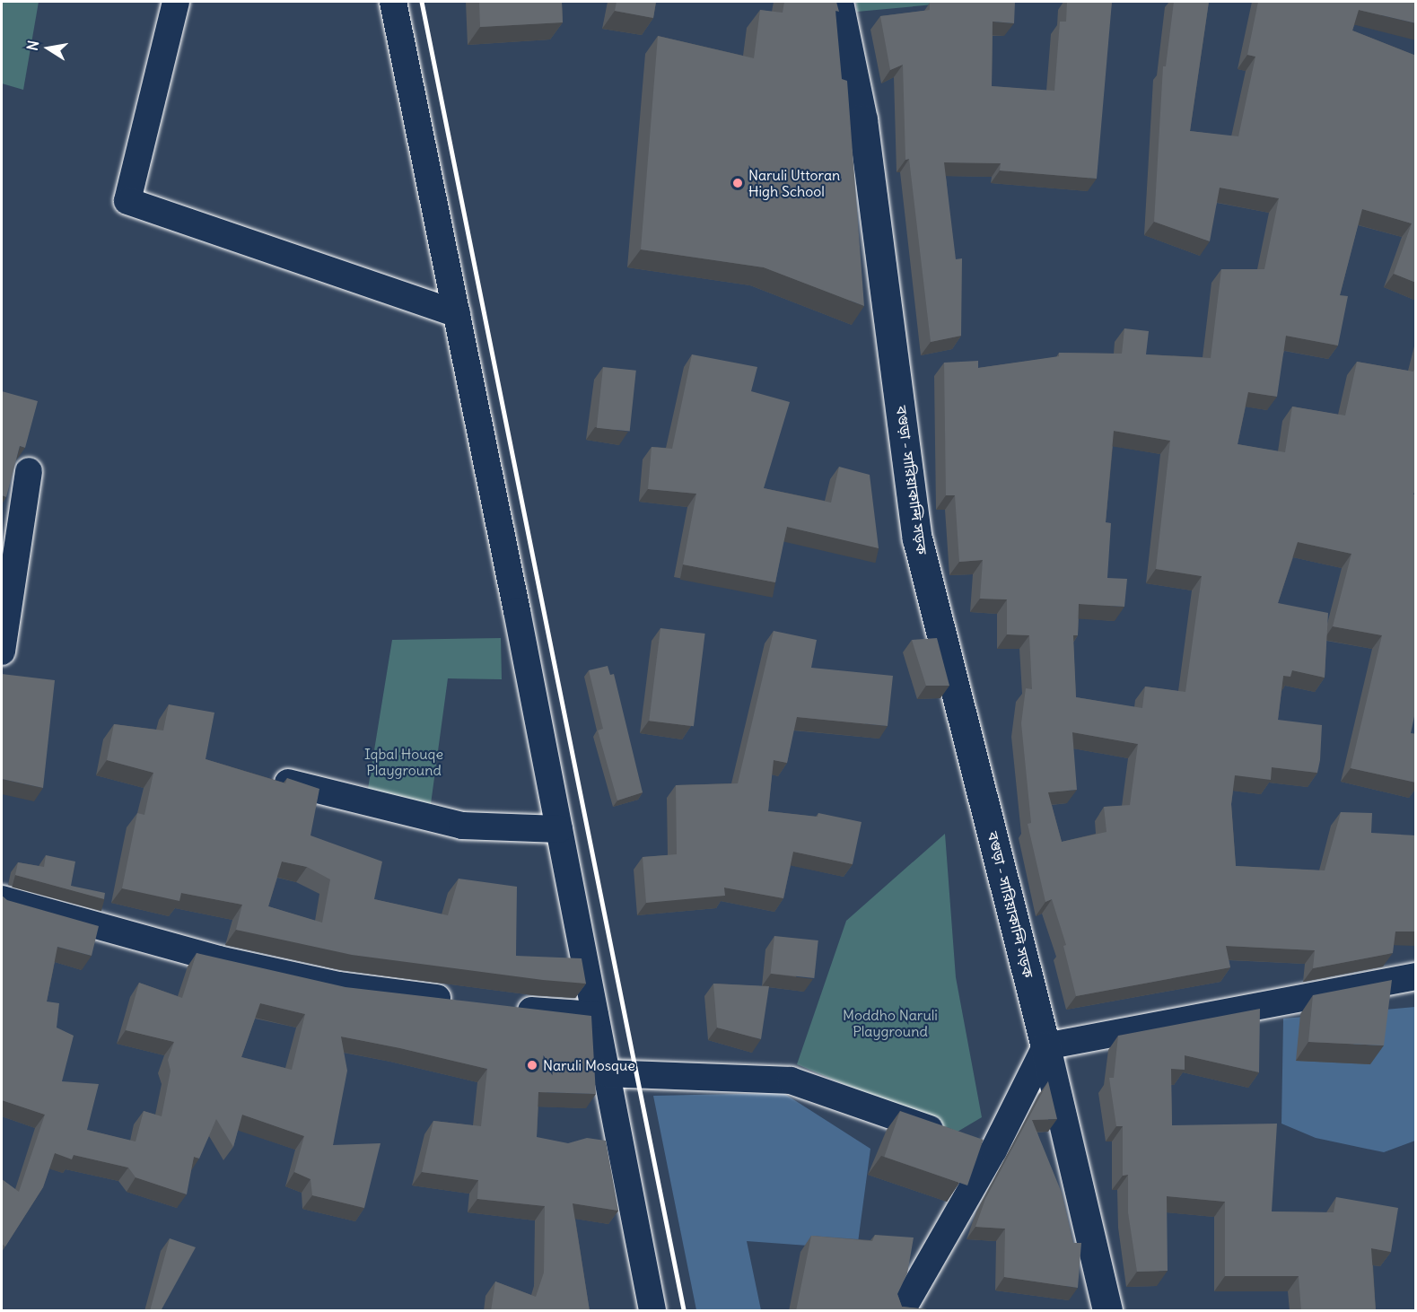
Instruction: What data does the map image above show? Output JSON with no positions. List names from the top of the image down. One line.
{"streets":{"main road":["বগুড়া - সারিয়াকান্দি সড়ক"]},"parks":["Iqbal Houqe Playground","Moddho Naruli Playground"],"places":["Naruli Uttoran High School","Naruli Mosque"],"north":"left"}
